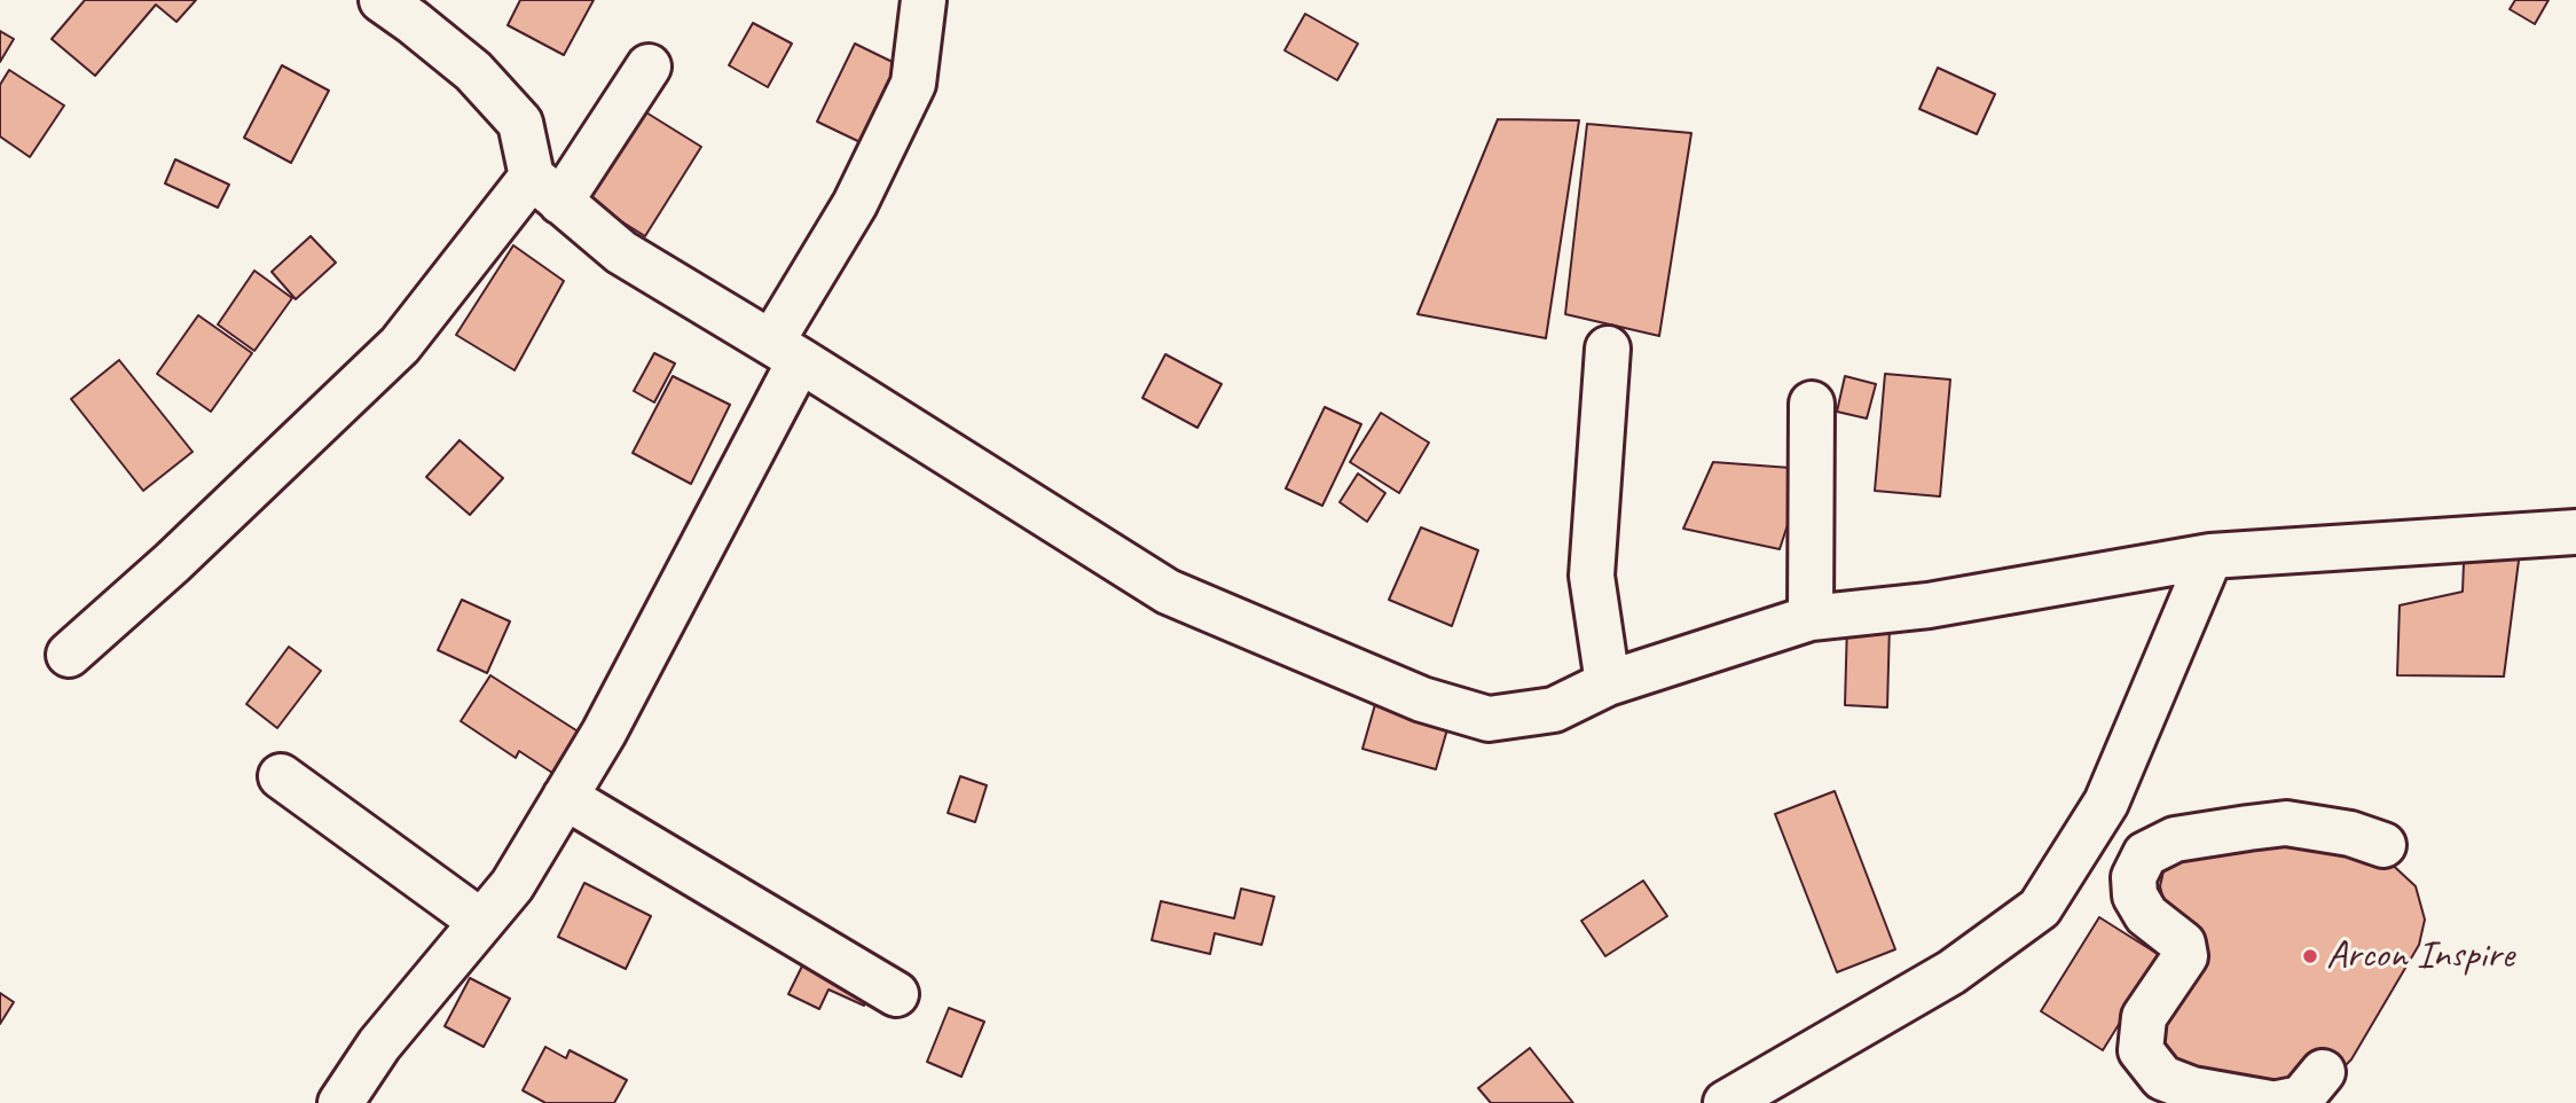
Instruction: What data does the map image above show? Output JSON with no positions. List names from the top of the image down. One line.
{"places":["Arcon Inspire"]}
